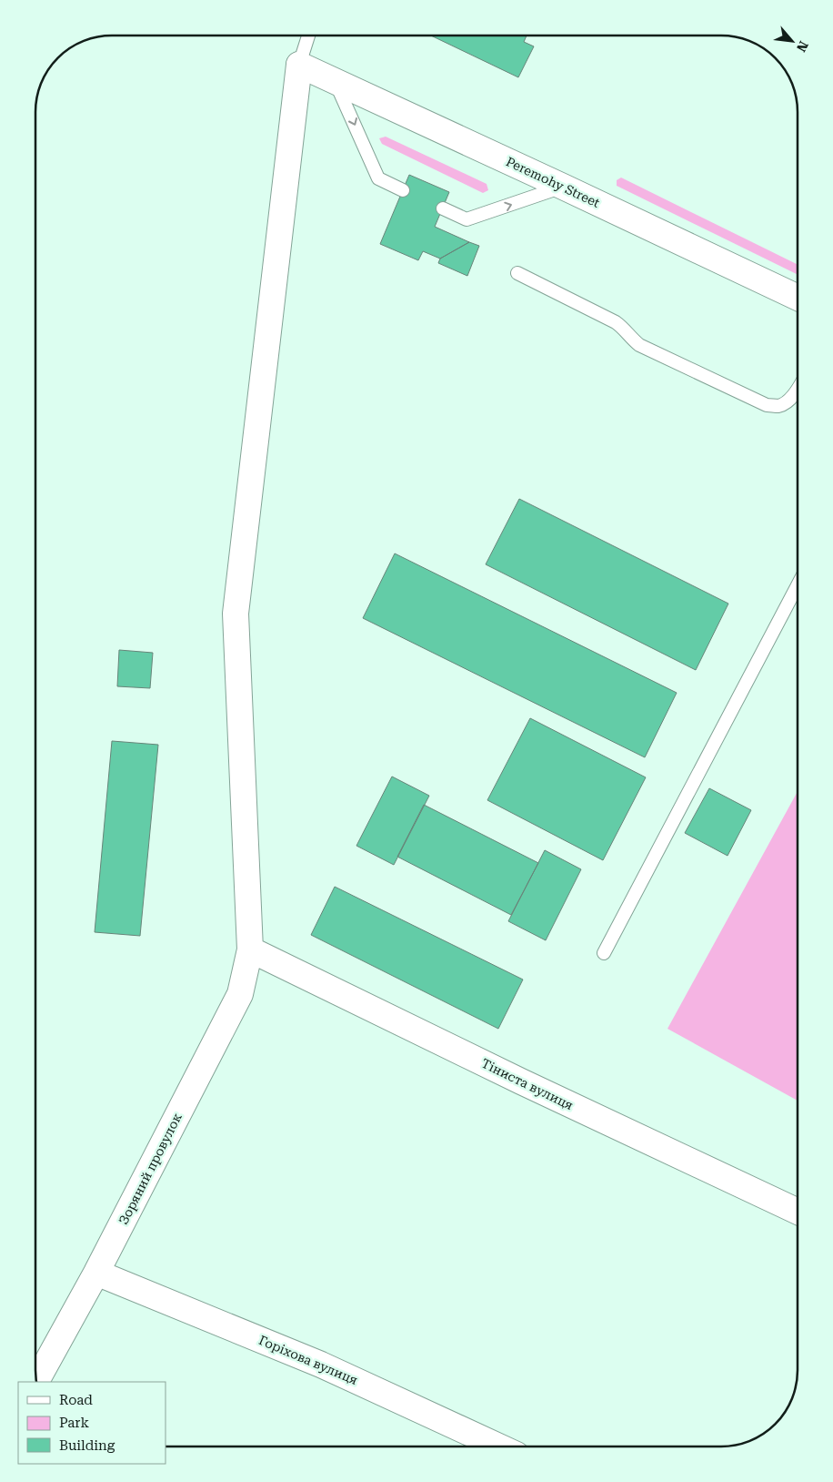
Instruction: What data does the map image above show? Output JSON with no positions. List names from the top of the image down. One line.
{"streets":{"street":["Peremohy Street","Тіниста вулиця","Зоряний провулок","Горіхова вулиця"]},"crossings":[["Peremohy Street","Зоряний провулок"],["Тіниста вулиця","Зоряний провулок"],["Зоряний провулок","Горіхова вулиця"]],"legend":["Road","Park","Building"],"north":"bottom right"}
